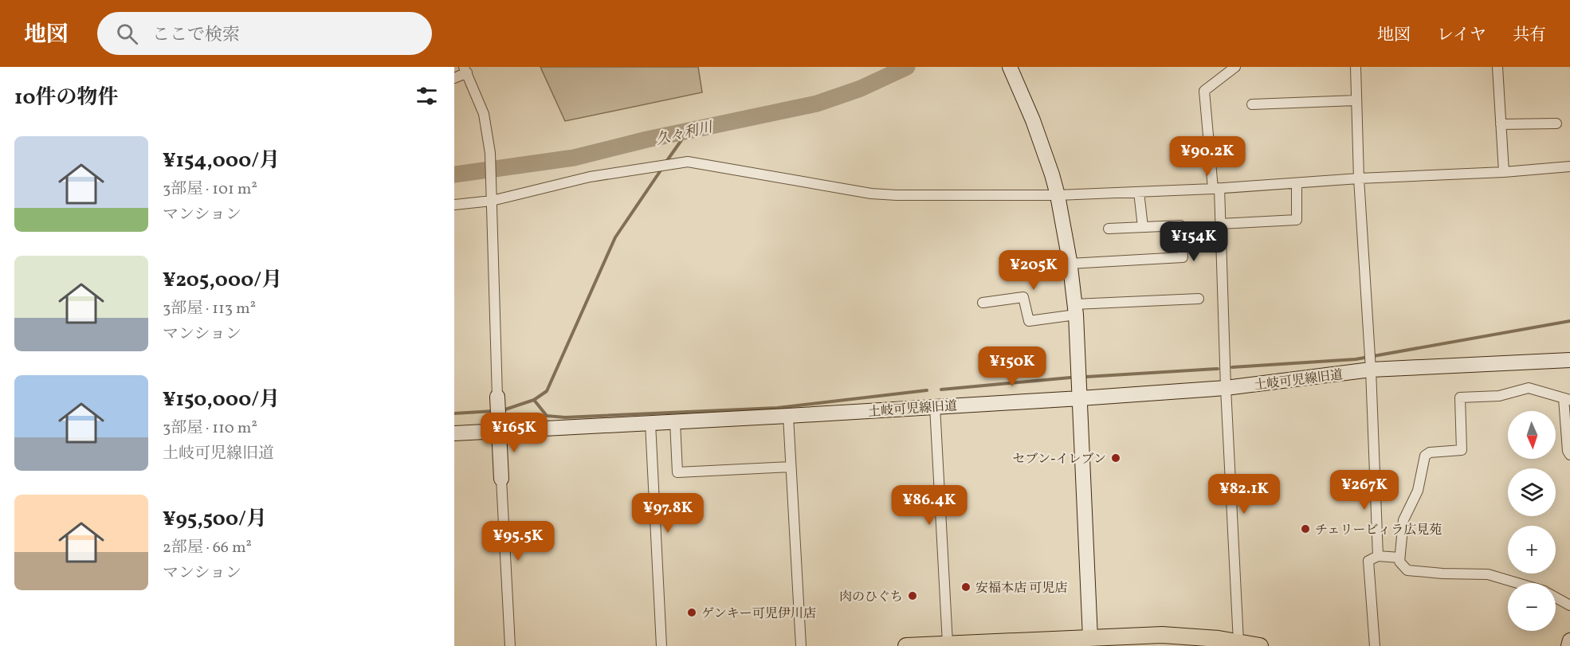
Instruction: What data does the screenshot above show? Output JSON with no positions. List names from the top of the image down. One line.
{"streets":{"street":["土岐可児線旧道"]},"water":["久々利川"],"places":["セブン-イレブン","チェリービィラ広見苑","安福本店 可児店","肉のひぐち","ゲンキー可児伊川店"],"north":"bottom","page":{"header":"地図","search":"ここで検索","nav":["地図","レイヤ","共有"],"heading":"10件の物件","list":[{"name":"¥154,000/月","note":"3部屋 · 101 m² · マンション"},{"name":"¥205,000/月","note":"3部屋 · 113 m² · マンション"},{"name":"¥150,000/月","note":"3部屋 · 110 m² · 土岐可児線旧道"},{"name":"¥95,500/月","note":"2部屋 · 66 m² · マンション"}],"price":["¥90.2K","¥154K","¥205K","¥150K","¥165K","¥267K","¥82.1K","¥86.4K","¥97.8K","¥95.5K"],"map_buttons":["+","−"]}}
